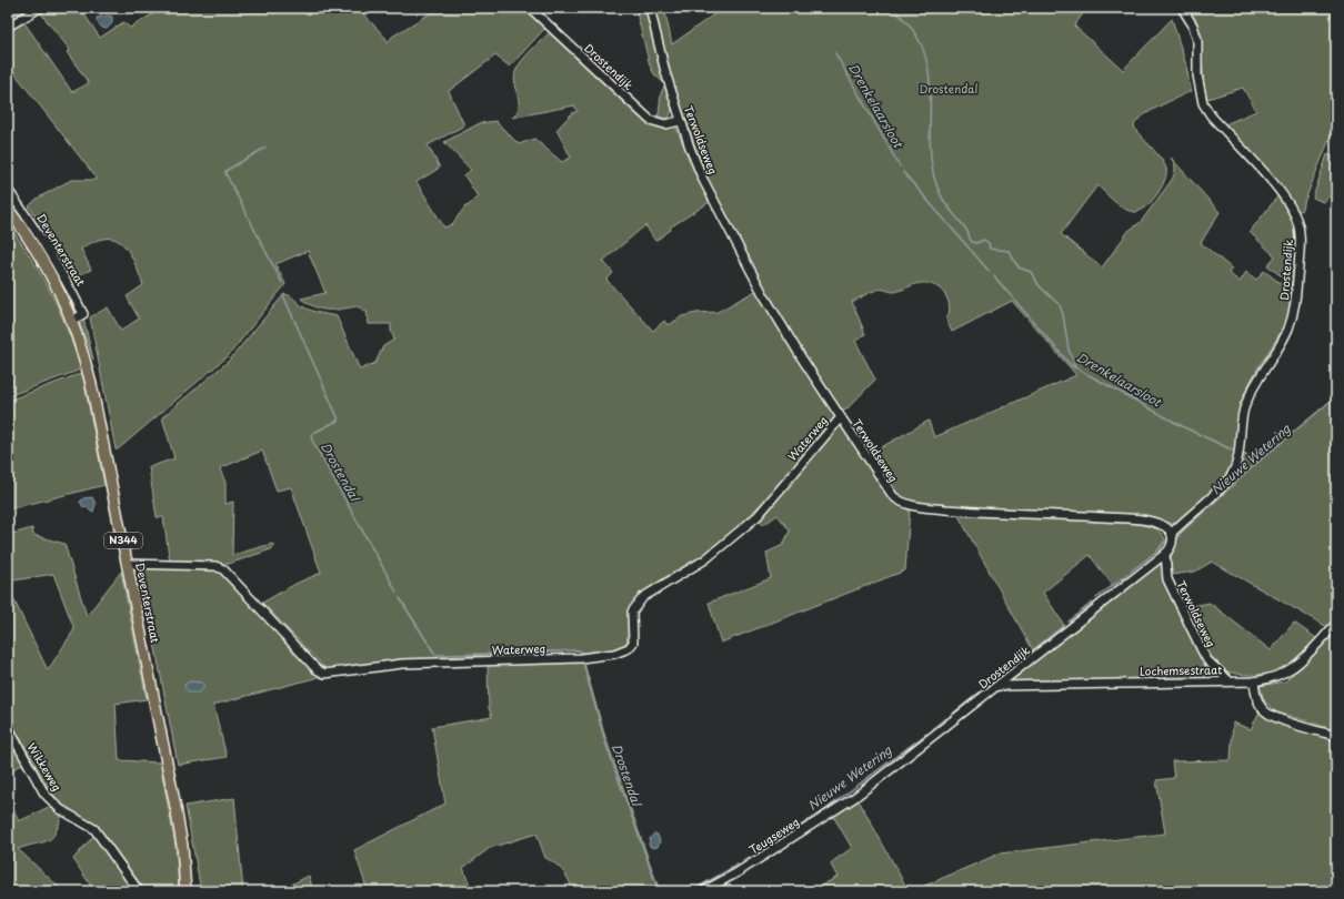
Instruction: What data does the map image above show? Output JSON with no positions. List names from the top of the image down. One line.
{"streets":{"main road":["Deventerstraat","N344"],"street":["Drostendijk","Terwoldseweg","Waterweg","Lochemsestraat","Wikkeweg","Teugseweg"]},"crossings":[["Drostendijk","Terwoldseweg"],["Drostendijk","Lochemsestraat"],["Drostendijk","Teugseweg"],["Terwoldseweg","Waterweg"],["Terwoldseweg","Lochemsestraat"],["Deventerstraat","Waterweg"]],"water":["Drenkelaarsloot","Nieuwe Wetering","Drostendal"],"parks":["Drostendal"]}
